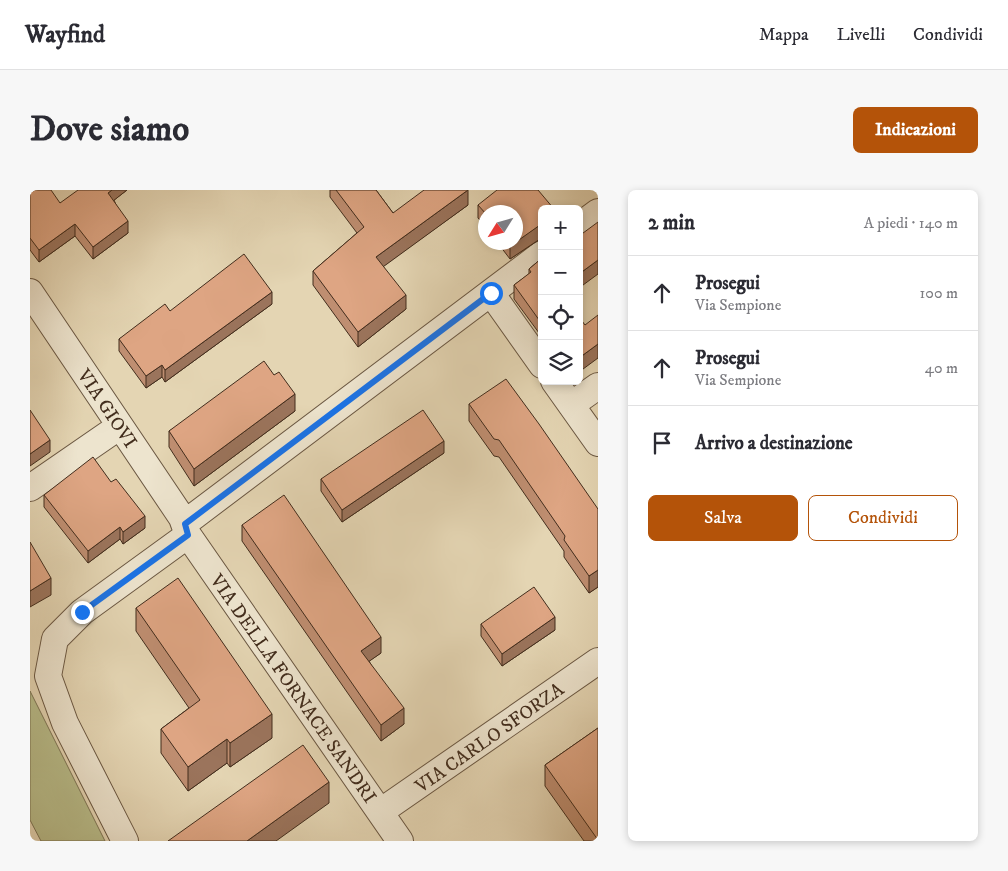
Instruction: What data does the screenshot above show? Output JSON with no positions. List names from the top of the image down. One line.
{"streets":{"street":["VIA GIOVI","VIA DELLA FORNACE SANDRI","VIA CARLO SFORZA"]},"crossings":[["VIA GIOVI","VIA DELLA FORNACE SANDRI"],["VIA DELLA FORNACE SANDRI","VIA CARLO SFORZA"]],"north":"bottom left","page":{"header":"Wayfind","nav":["Mappa","Livelli","Condividi"],"buttons":["Indicazioni",["Salva","Condividi"]],"title":"Dove siamo","heading":["2 min","A piedi · 140 m"],"map_buttons":["+","−"],"list":[["Prosegui","Via Sempione","100 m"],["Prosegui","Via Sempione","40 m"],"Arrivo a destinazione"]}}
